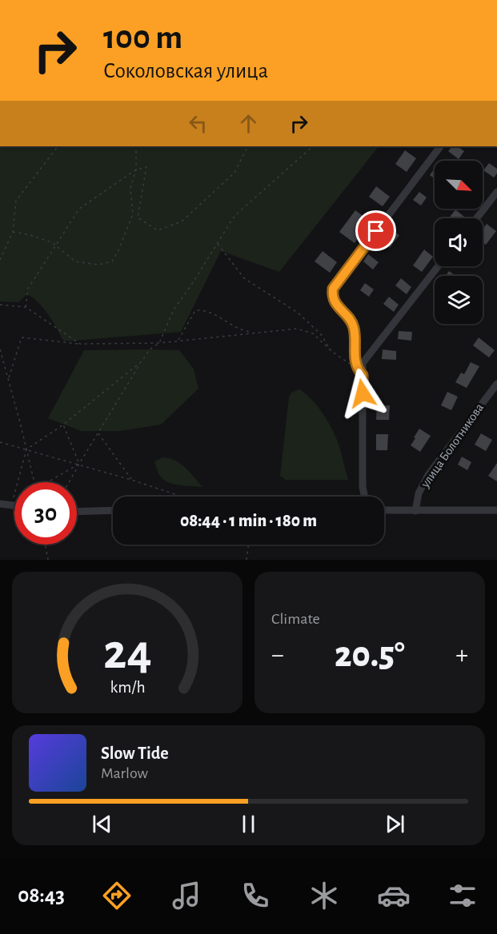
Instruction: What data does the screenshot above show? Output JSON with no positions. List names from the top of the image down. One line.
{"streets":{"street":["улица Болотникова"]},"north":"bottom right","page":{"turn":["100 m","Соколовская улица"],"limit":"30","trip":"08:44 · 1 min · 180 m","tile":"Climate","heat":["−","20.5°","+"],"song":["Slow Tide","Marlow"],"tabs":"08:43","gauge":["24","km/h"]}}
